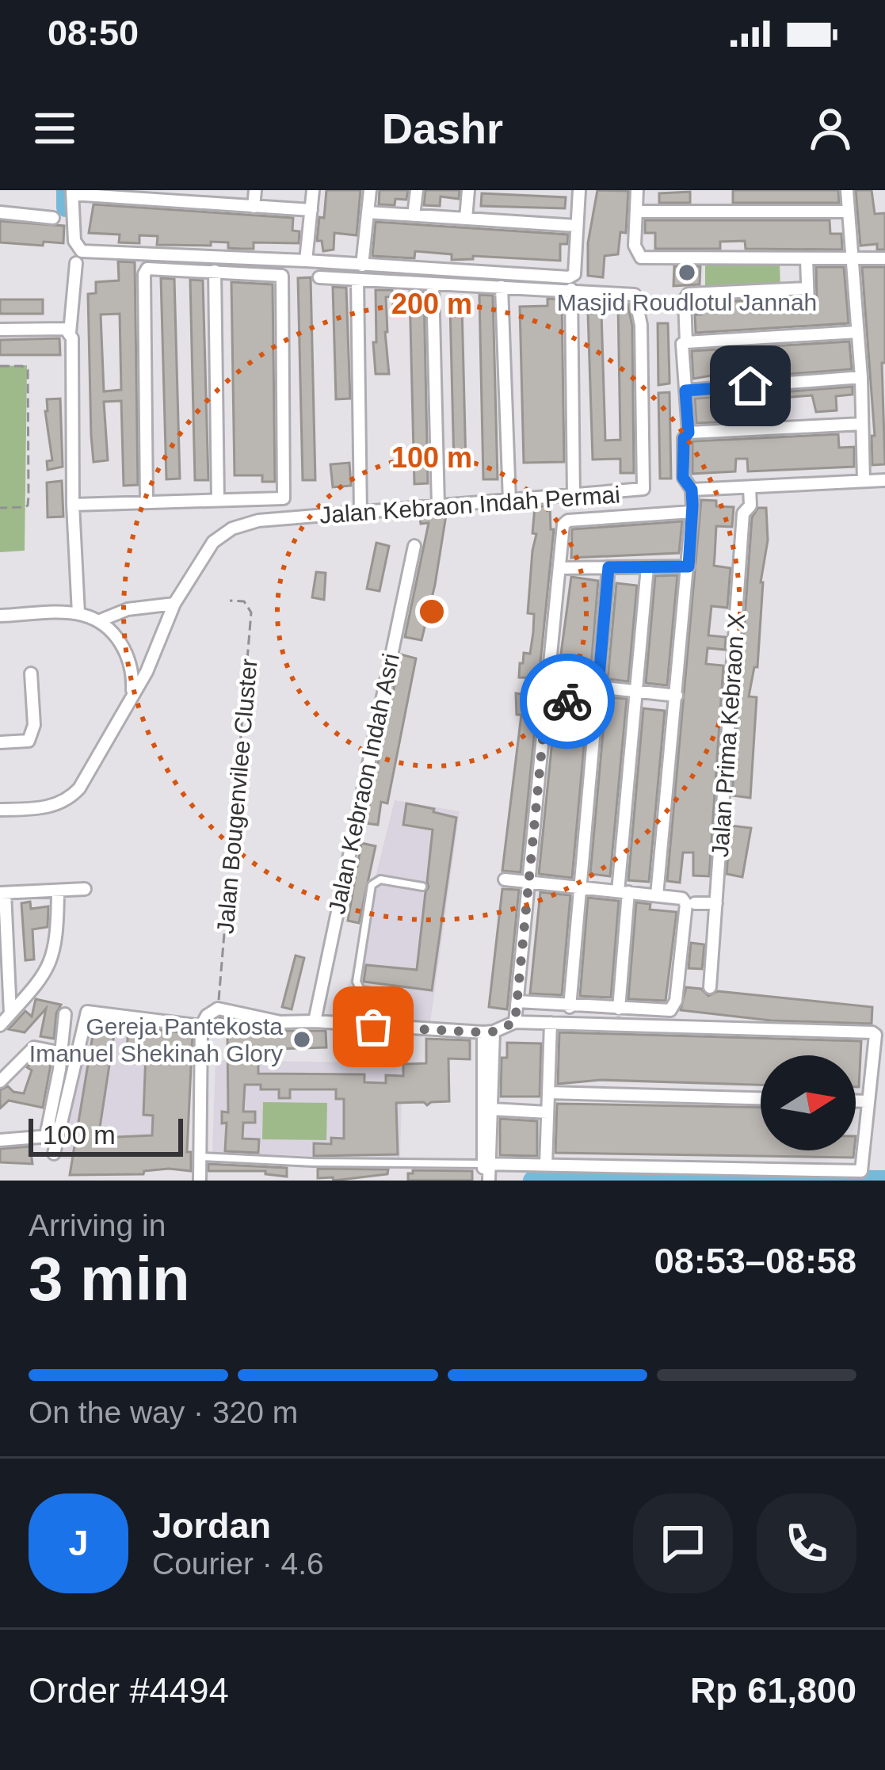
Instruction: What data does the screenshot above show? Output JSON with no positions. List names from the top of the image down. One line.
{"streets":{"street":["Jalan Kebraon Indah Permai","Jalan Prima Kebraon X","Jalan Kebraon Indah Asri"],"path":["Jalan Bougenvilee Cluster"]},"crossings":[["Jalan Kebraon Indah Permai","Jalan Prima Kebraon X"]],"places":["Masjid Roudlotul Jannah","Gereja Pantekosta Imanuel Shekinah Glory"],"scale_bar":"100 m","north":"right","page":{"status":"08:50","header":"Dashr","scale":"100 m","heading":["3 min","Arriving in","08:53–08:58"],"panel":["Jordan","Courier · 4.6","Order #4494","Rp 61,800"],"bar":"On the way · 320 m","round":"J"},"rings":["200 m","100 m"]}
